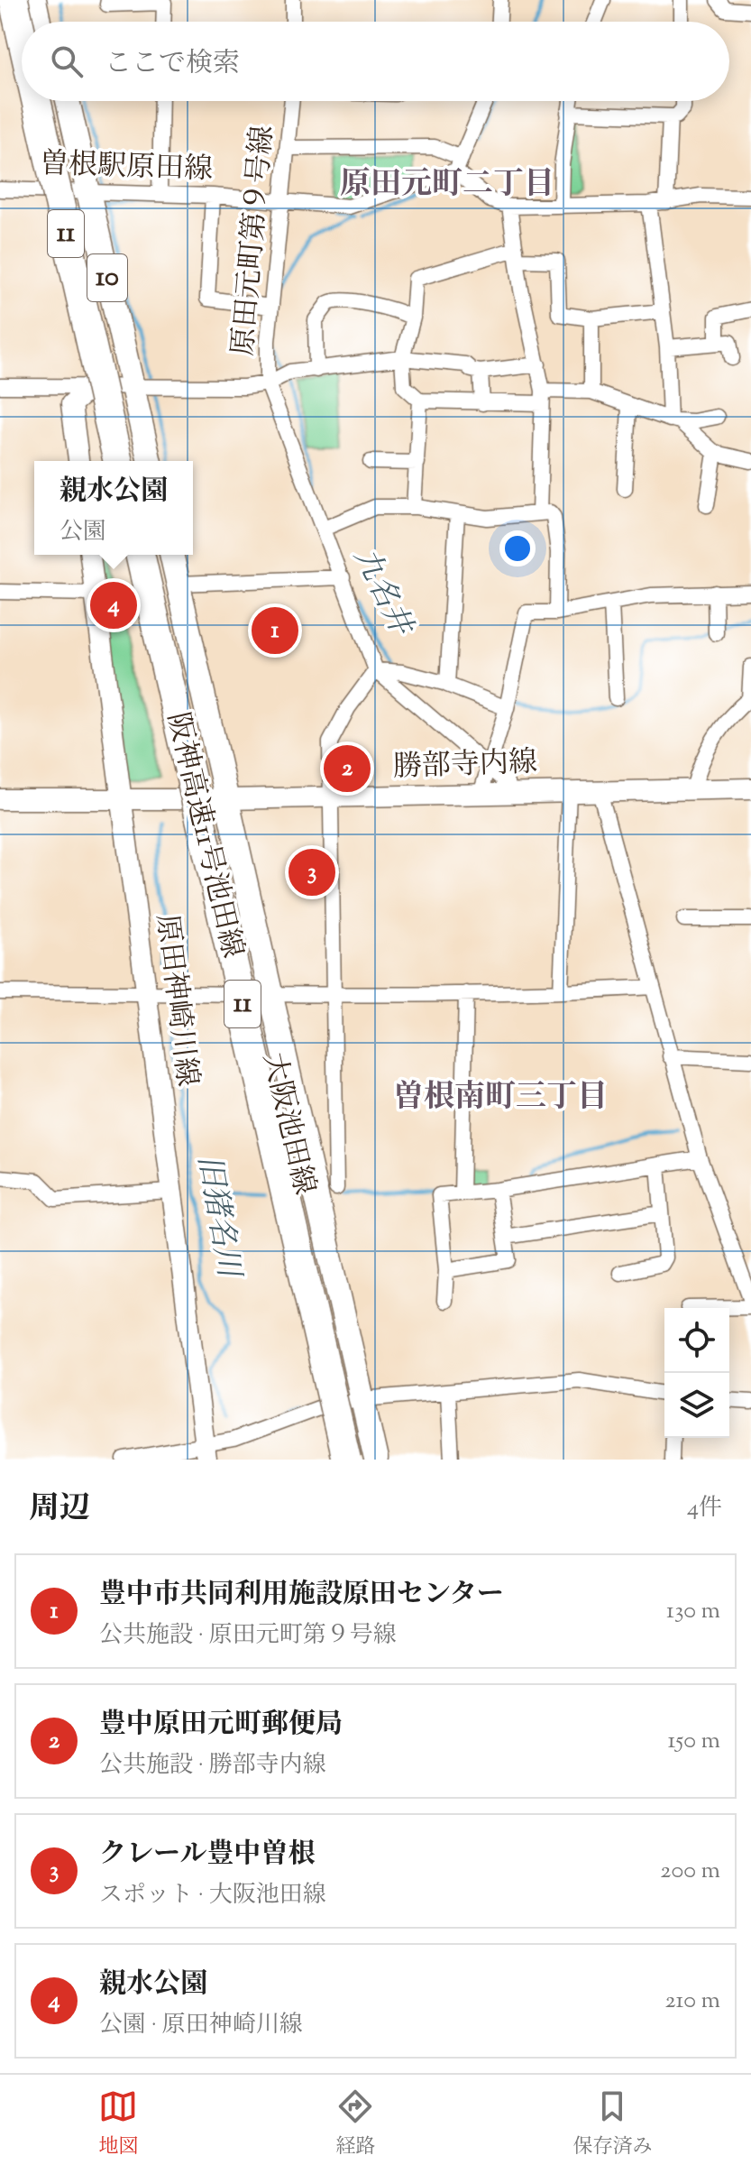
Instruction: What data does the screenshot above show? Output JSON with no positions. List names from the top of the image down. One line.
{"streets":{"highway":["11","阪神高速11号池田線"],"main road":["10","大阪池田線"],"street":["曽根駅原田線","原田元町第９号線","勝部寺内線","原田神崎川線"]},"crossings":[["曽根駅原田線","原田元町第９号線"],["曽根駅原田線","10"],["原田元町第９号線","勝部寺内線"],["勝部寺内線","原田神崎川線"],["勝部寺内線","大阪池田線"]],"districts":["原田元町二丁目","曽根南町三丁目"],"water":["九名井","旧猪名川"],"page":{"search":"ここで検索","popup":["親水公園","公園"],"pins":["4","1","2","3"],"heading":["周辺","4件"],"list":[{"mark":"1","name":"豊中市共同利用施設原田センター","note":"公共施設 · 原田元町第９号線","value":"130 m"},{"mark":"2","name":"豊中原田元町郵便局","note":"公共施設 · 勝部寺内線","value":"150 m"},{"mark":"3","name":"クレール豊中曽根","note":"スポット · 大阪池田線","value":"200 m"},{"mark":"4","name":"親水公園","note":"公園 · 原田神崎川線","value":"210 m"}],"nav":["地図","経路","保存済み"]}}
